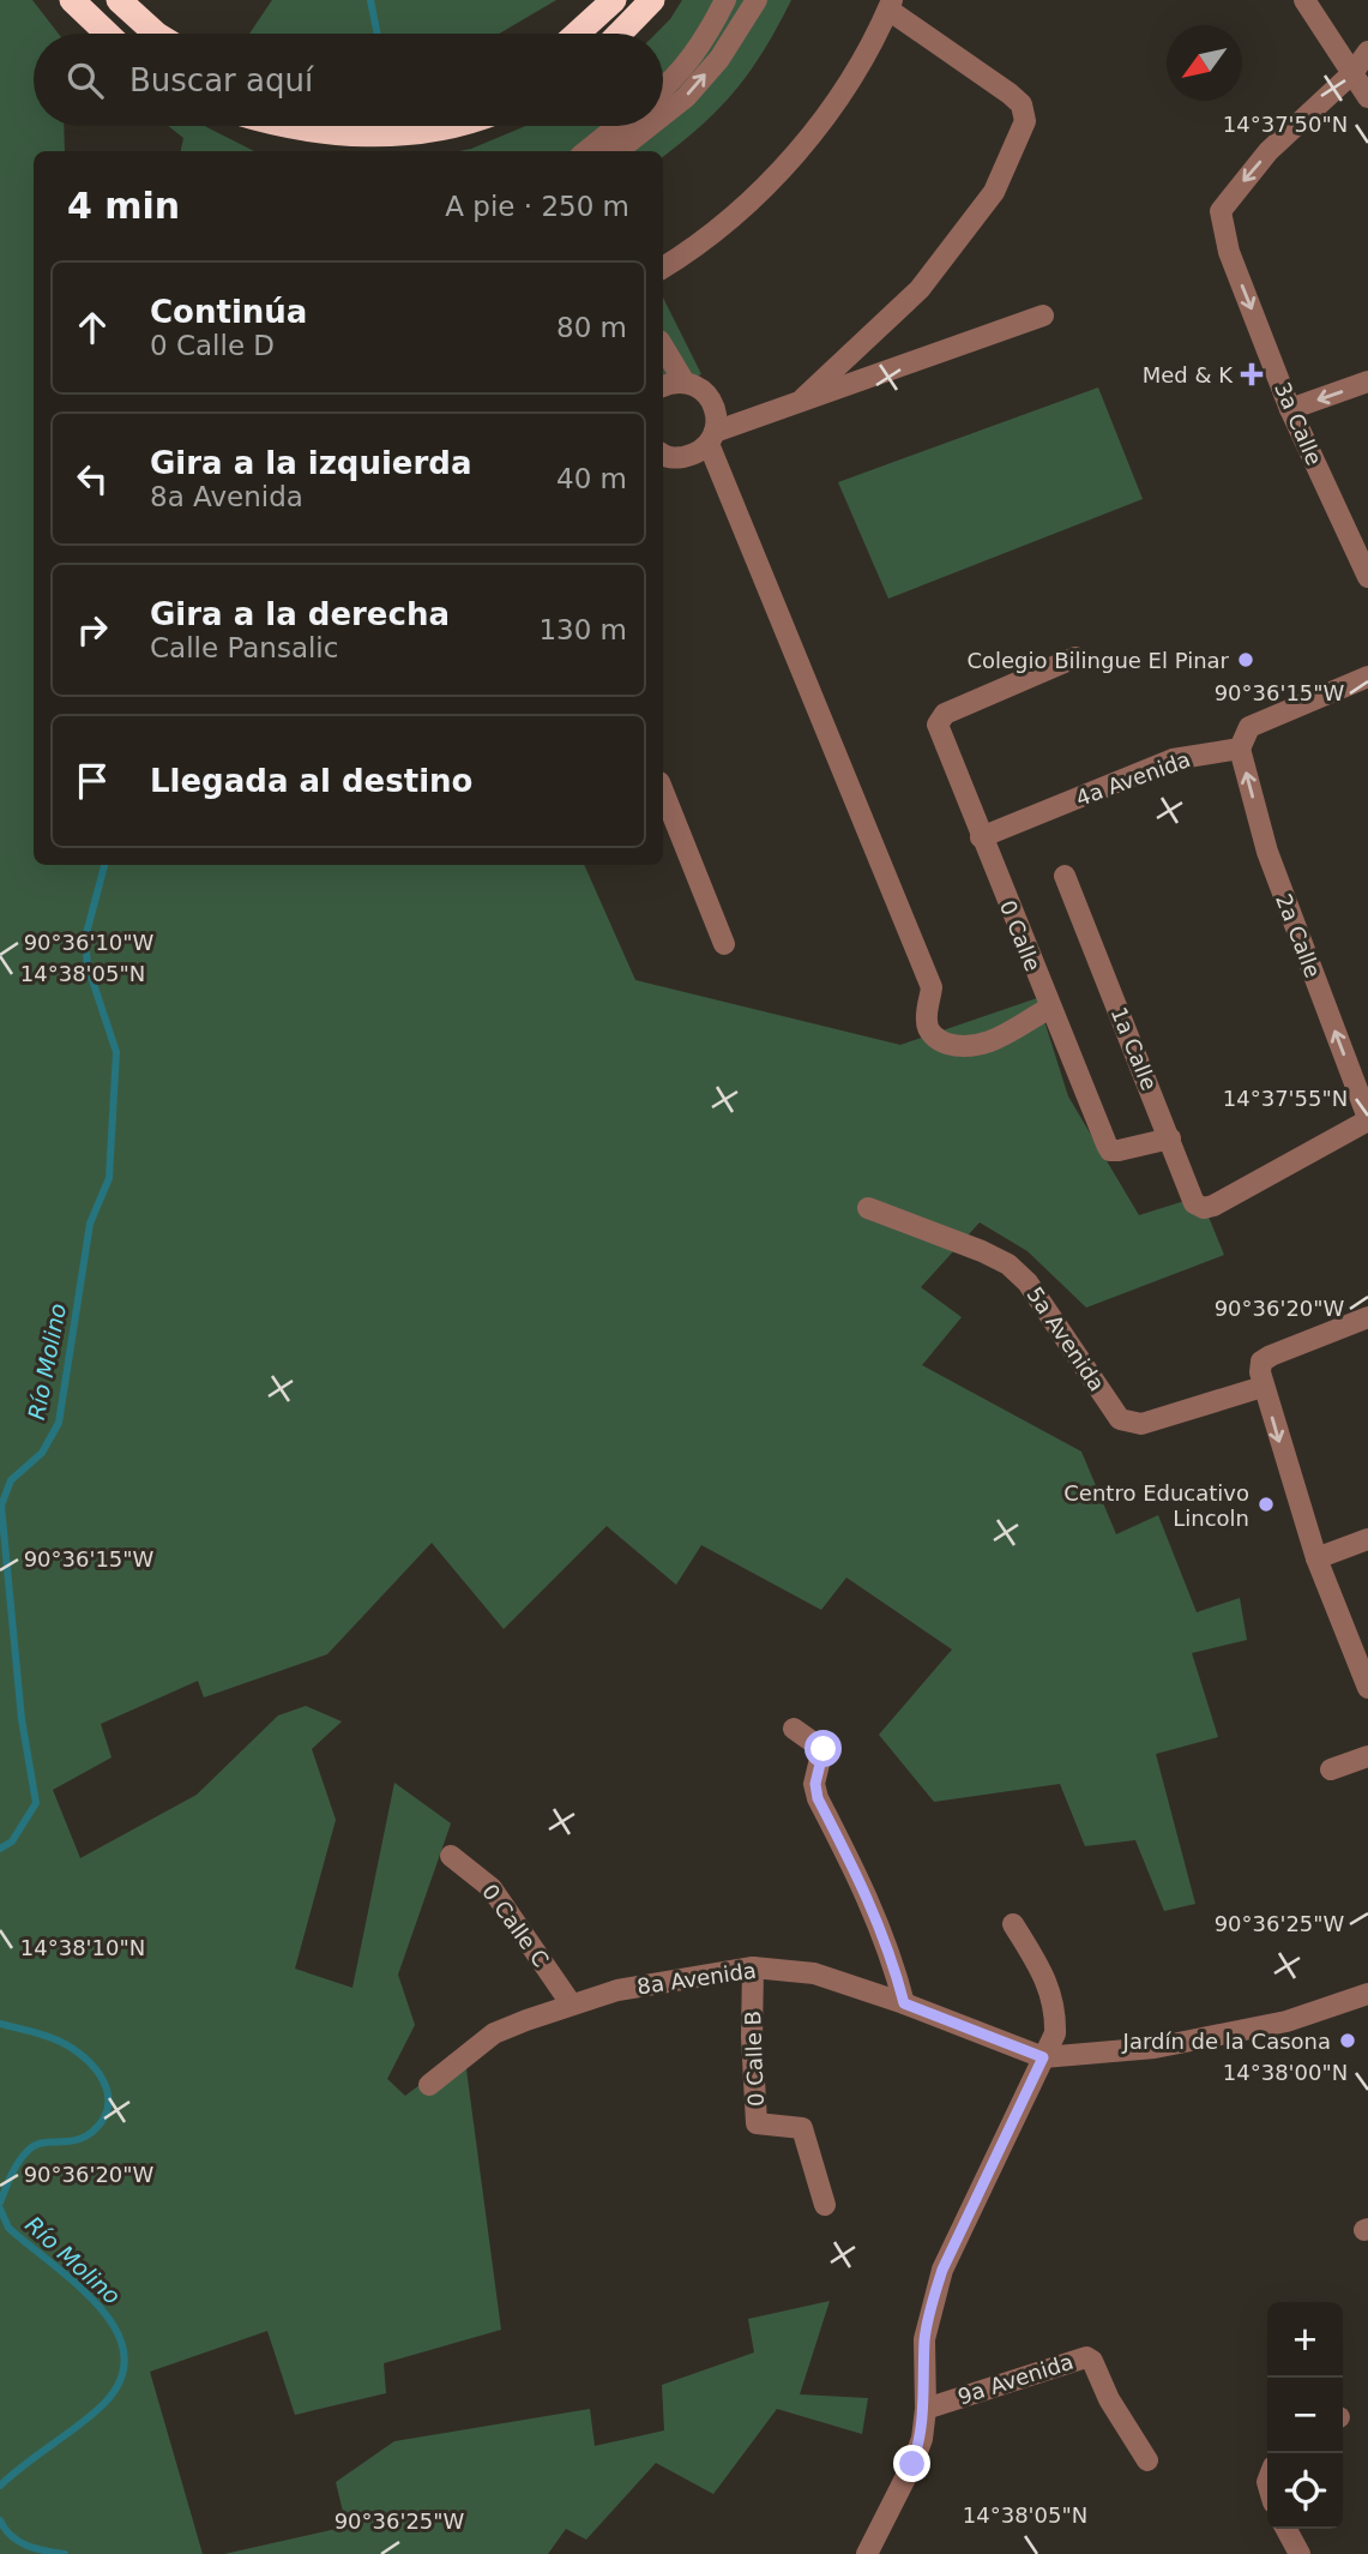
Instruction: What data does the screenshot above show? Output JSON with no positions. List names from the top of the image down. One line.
{"streets":{"street":["3a Calle","4a Avenida","0 Calle","2a Calle","1a Calle","5a Avenida","0 Calle C","8a Avenida","0 Calle B","9a Avenida"]},"crossings":[["4a Avenida","0 Calle"],["4a Avenida","2a Calle"],["0 Calle","1a Calle"],["2a Calle","1a Calle"],["0 Calle C","8a Avenida"],["8a Avenida","0 Calle B"]],"one_way":["3a Calle","2a Calle"],"water":["Río Molino"],"places":{"health":["Med & K"],"other":["Colegio Bilingue El Pinar","Centro Educativo Lincoln","Jardín de la Casona"]},"north":"bottom left","page":{"search":"Buscar aquí","heading":["4 min","A pie · 250 m"],"list":[["Continúa","0 Calle D","80 m"],["Gira a la izquierda","8a Avenida","40 m"],["Gira a la derecha","Calle Pansalic","130 m"],"Llegada al destino"],"map_buttons":["+","−"]},"coordinates":["14°37'50\"N","90°36'15\"W","90°36'10\"W","14°38'05\"N","14°37'55\"N","90°36'20\"W","90°36'25\"W","14°38'10\"N","14°38'00\"N"]}
